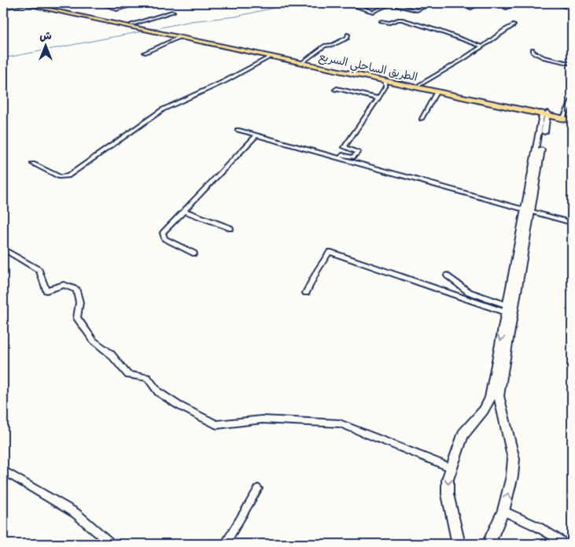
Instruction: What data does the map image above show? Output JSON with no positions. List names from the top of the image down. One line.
{"streets":{"highway":["الطريق الساحلي السريع"]},"north":"top"}
